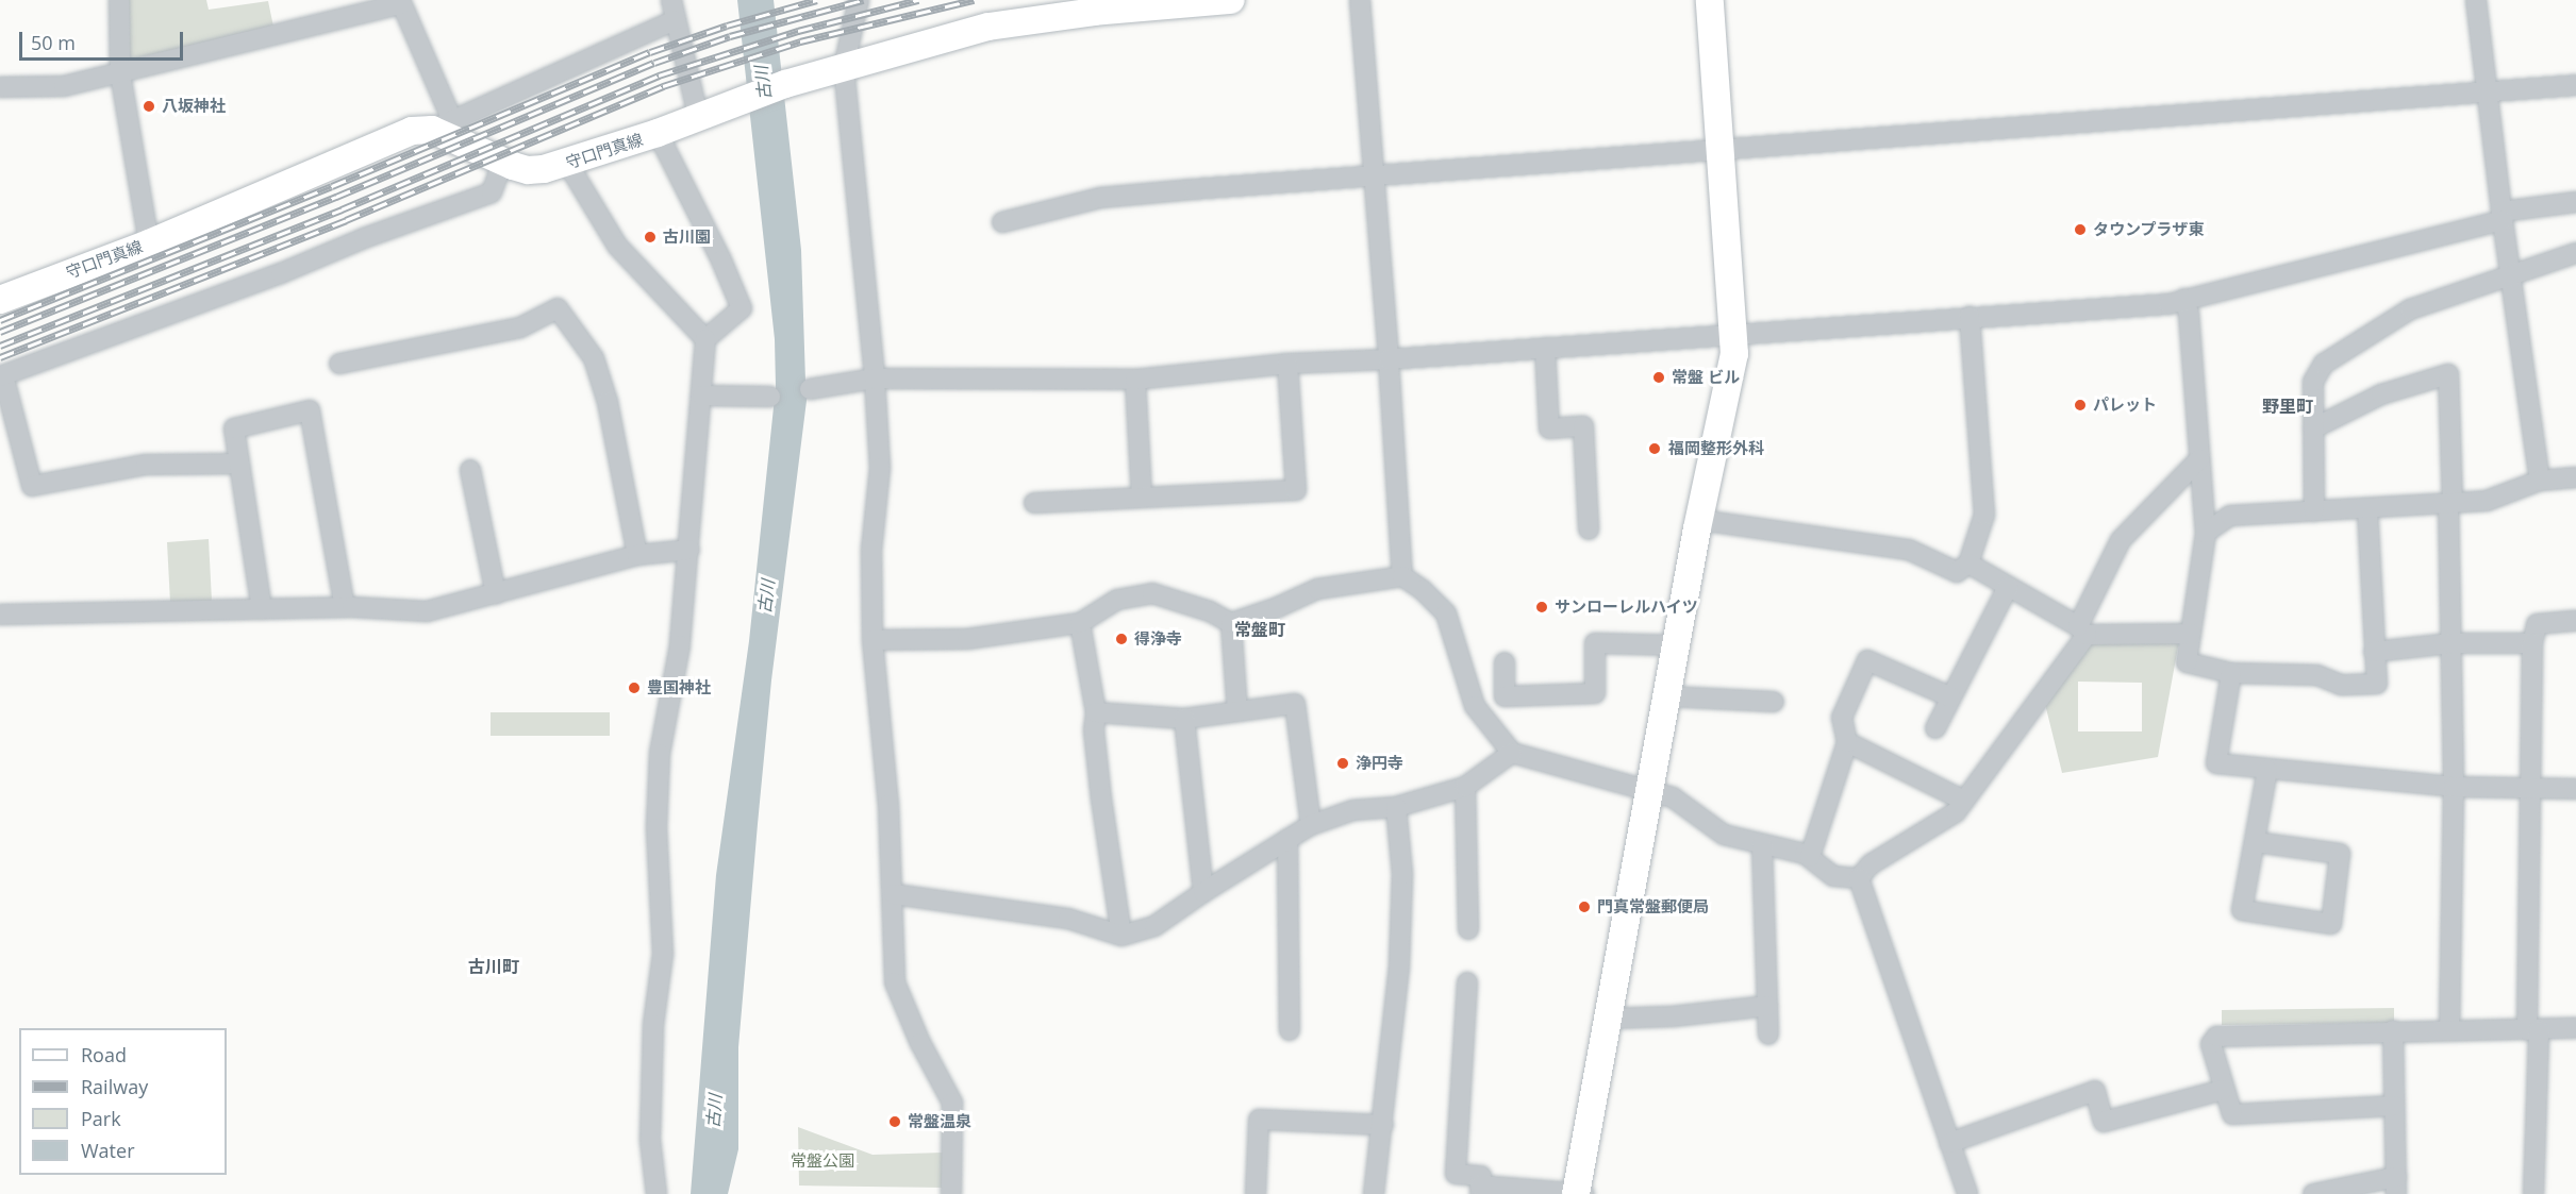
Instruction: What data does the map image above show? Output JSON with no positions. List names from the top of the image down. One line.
{"streets":{"main road":["守口門真線"]},"districts":["野里町","常盤町","古川町"],"water":["古川"],"parks":["常盤公園"],"places":["八坂神社","タウンプラザ東","古川園","常盤 ビル","パレット","福岡整形外科","サンローレルハイツ","得浄寺","豊国神社","浄円寺","門真常盤郵便局","常盤温泉"],"legend":["Road","Railway","Park","Water"],"scale_bar":"50 m"}
